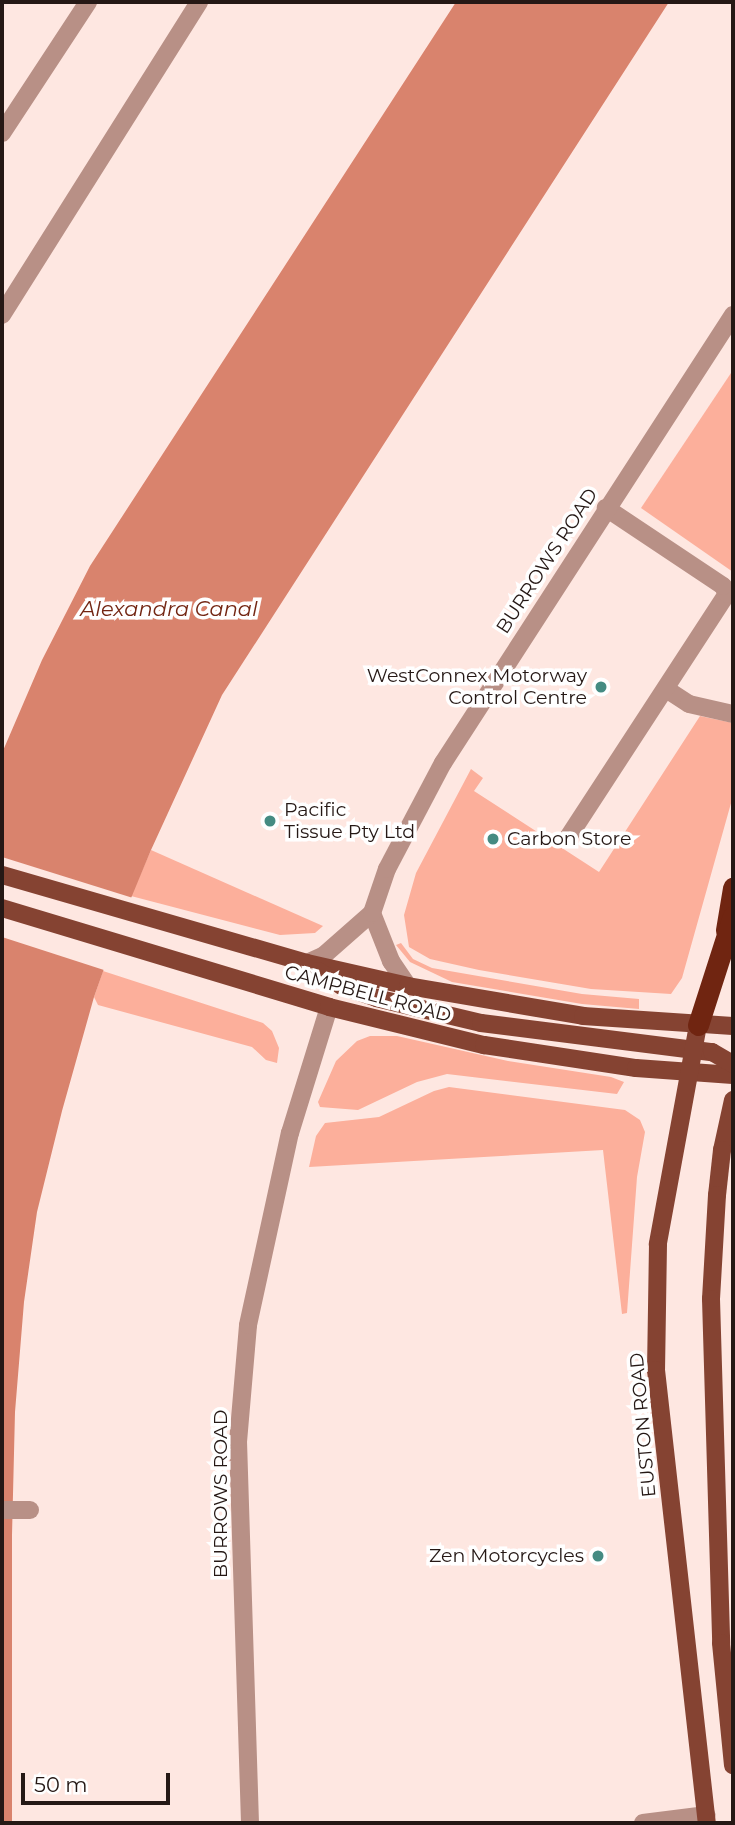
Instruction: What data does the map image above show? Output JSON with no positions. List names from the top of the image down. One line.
{"streets":{"main road":["CAMPBELL ROAD","EUSTON ROAD"],"street":["BURROWS ROAD"]},"crossings":[["BURROWS ROAD","CAMPBELL ROAD"],["CAMPBELL ROAD","EUSTON ROAD"]],"water":["Alexandra Canal"],"places":["WestConnex Motorway Control Centre","Pacific Tissue Pty Ltd","Carbon Store","Zen Motorcycles"],"scale_bar":"50 m"}
